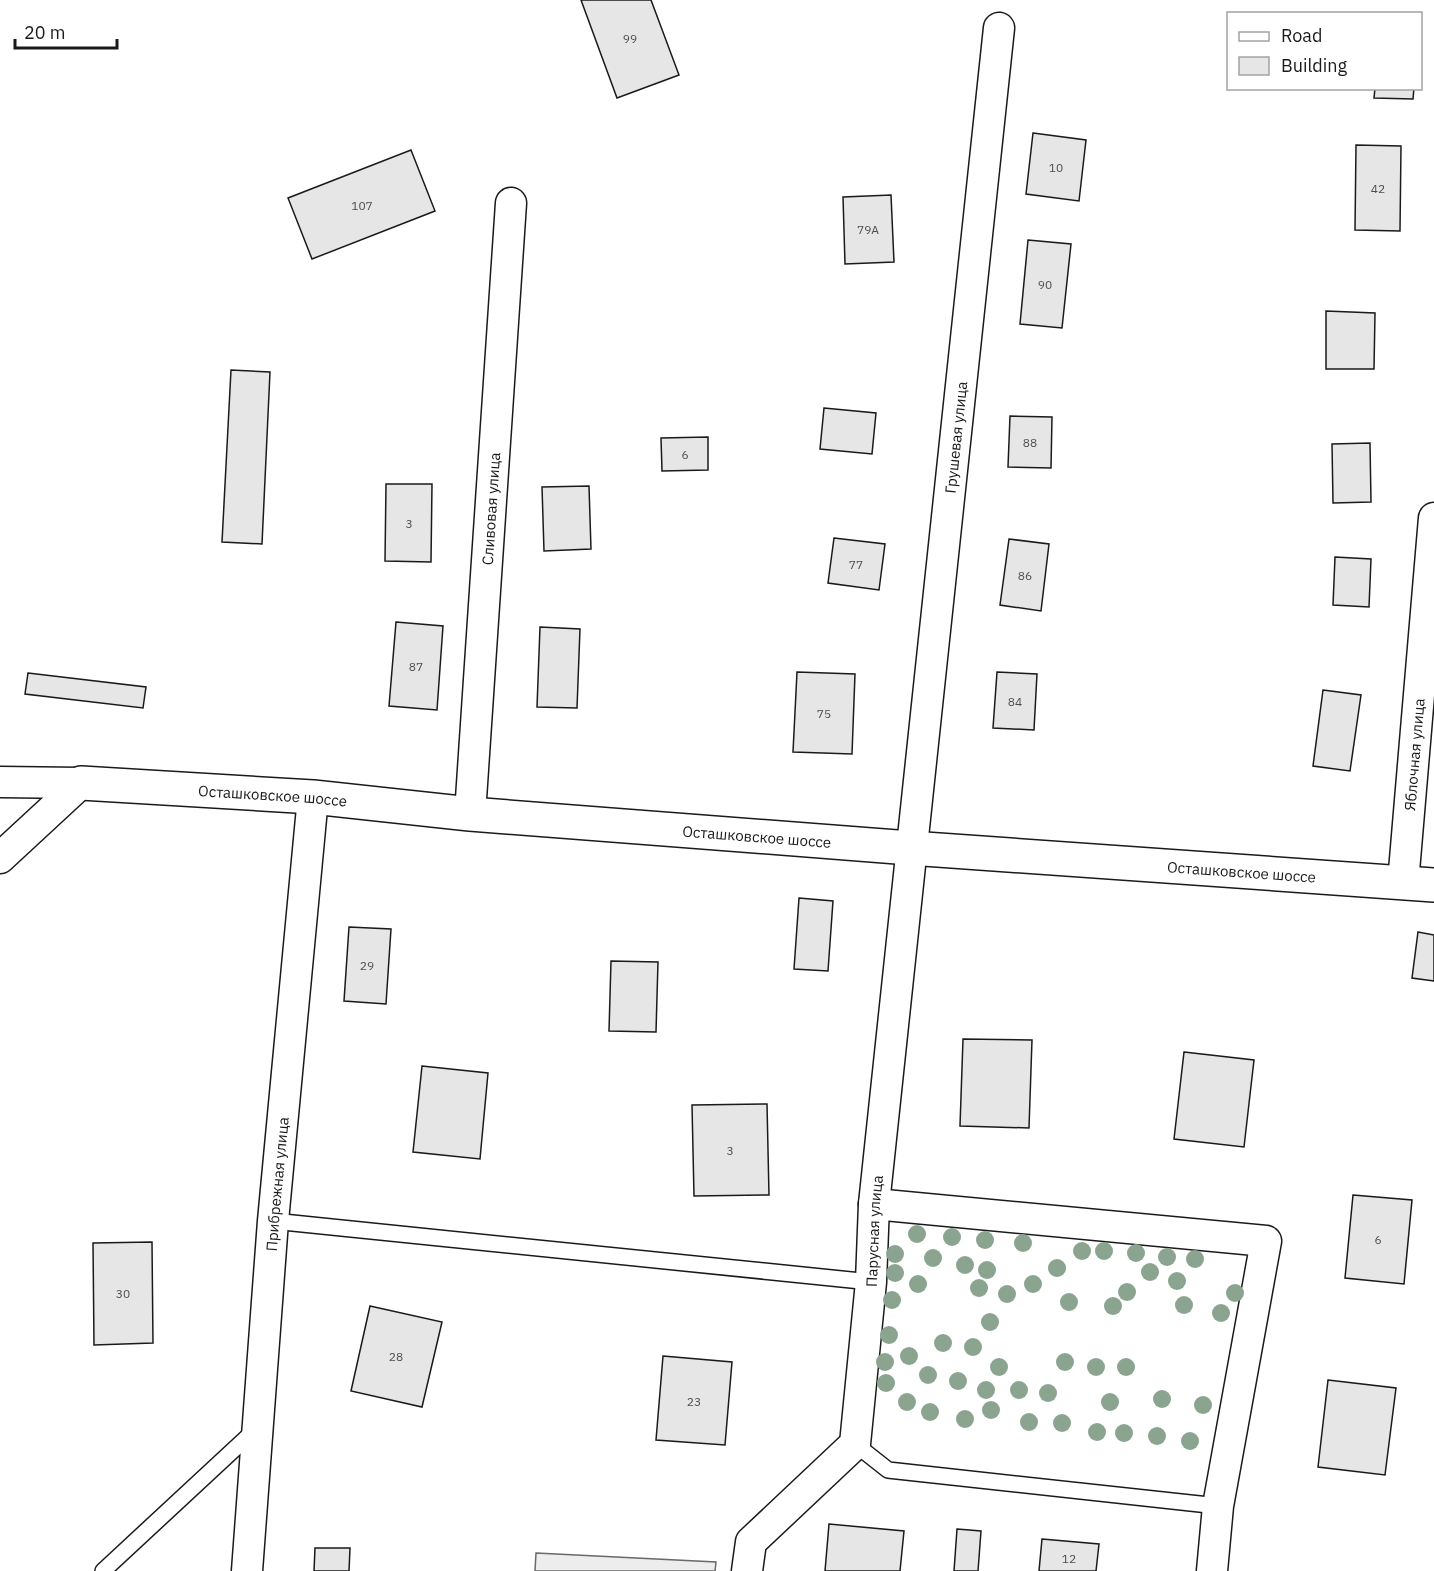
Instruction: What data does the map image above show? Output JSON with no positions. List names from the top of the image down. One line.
{"streets":{"street":["Грушевая улица","Сливовая улица","Яблочная улица","Осташковское шоссе","Прибрежная улица","Парусная улица"]},"crossings":[["Грушевая улица","Осташковское шоссе"],["Грушевая улица","Парусная улица"],["Сливовая улица","Осташковское шоссе"],["Яблочная улица","Осташковское шоссе"],["Осташковское шоссе","Прибрежная улица"],["Осташковское шоссе","Парусная улица"]],"house_numbers":["99","10","42","107","79А","90","88","6","3","77","86","87","84","75","29","3","6","30","28","23","12"],"legend":["Road","Building"],"scale_bar":"20 m"}
